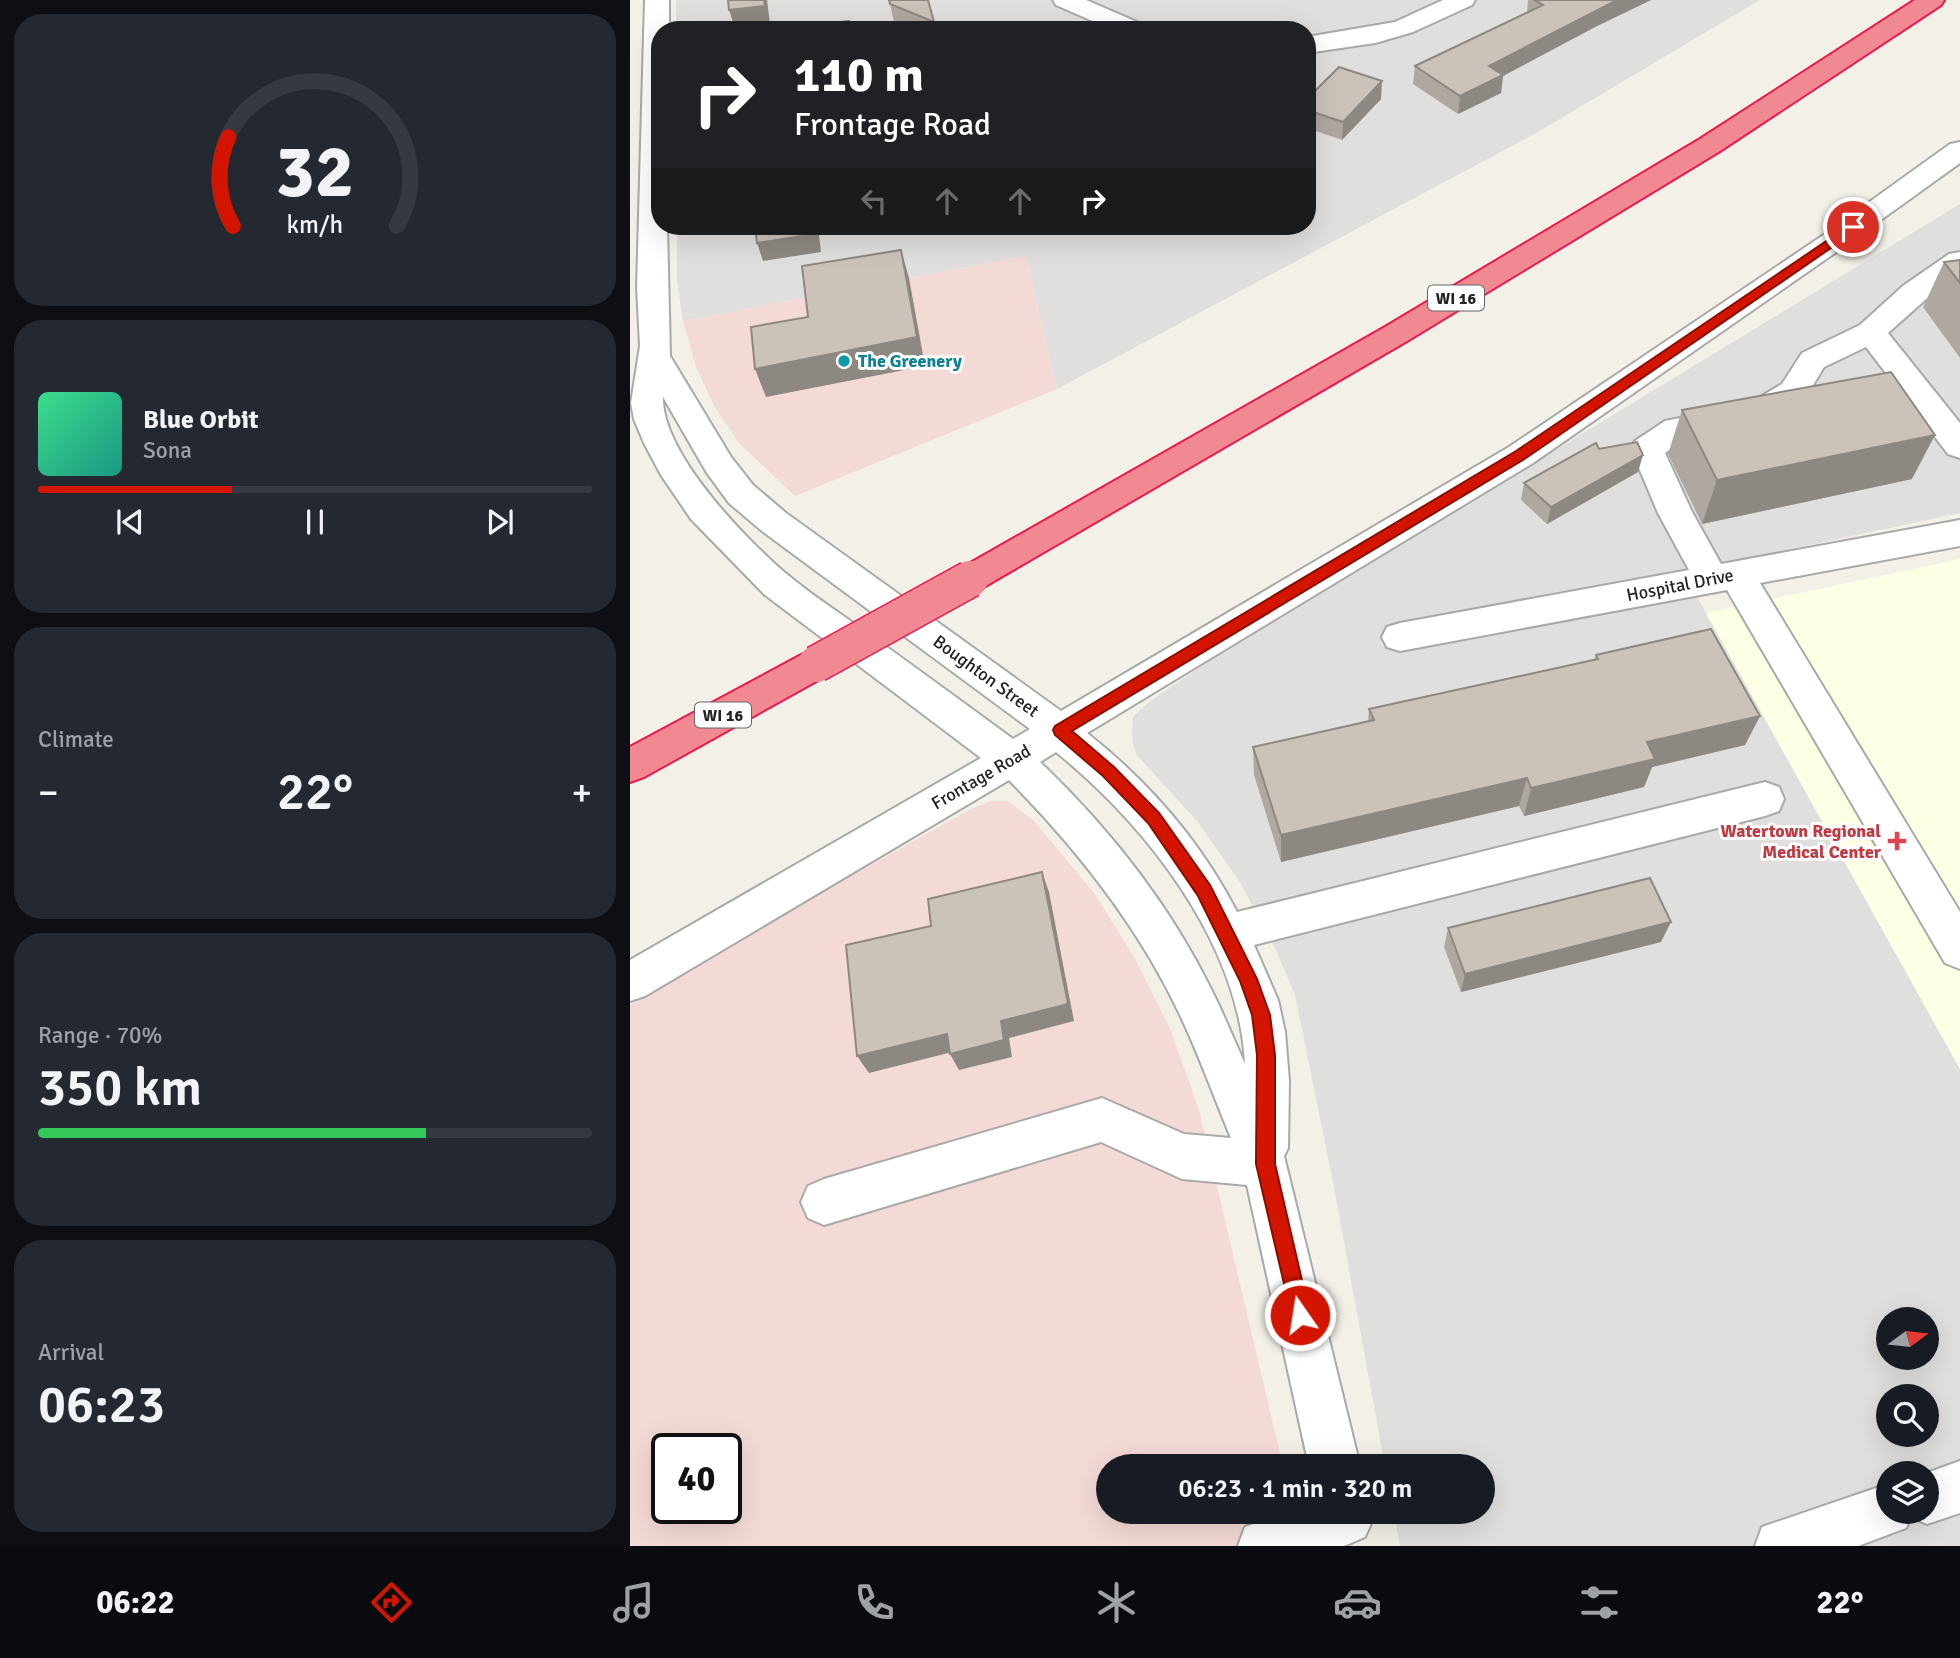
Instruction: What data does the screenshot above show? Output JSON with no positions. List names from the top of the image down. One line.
{"streets":{"highway":["WI 16"],"street":["Hospital Drive","Boughton Street","Frontage Road"]},"crossings":[["Boughton Street","Frontage Road"]],"places":{"other":["The Greenery"],"health":["Watertown Regional Medical Center"]},"north":"right","page":{"turn":["110 m","Frontage Road"],"song":["Blue Orbit","Sona"],"tile":["Climate",["Range · 70%","350 km"],["Arrival","06:23"]],"heat":["−","22°","+"],"limit":"40","trip":"06:23 · 1 min · 320 m","tabs":["06:22","22°"],"gauge":["32","km/h"]}}
